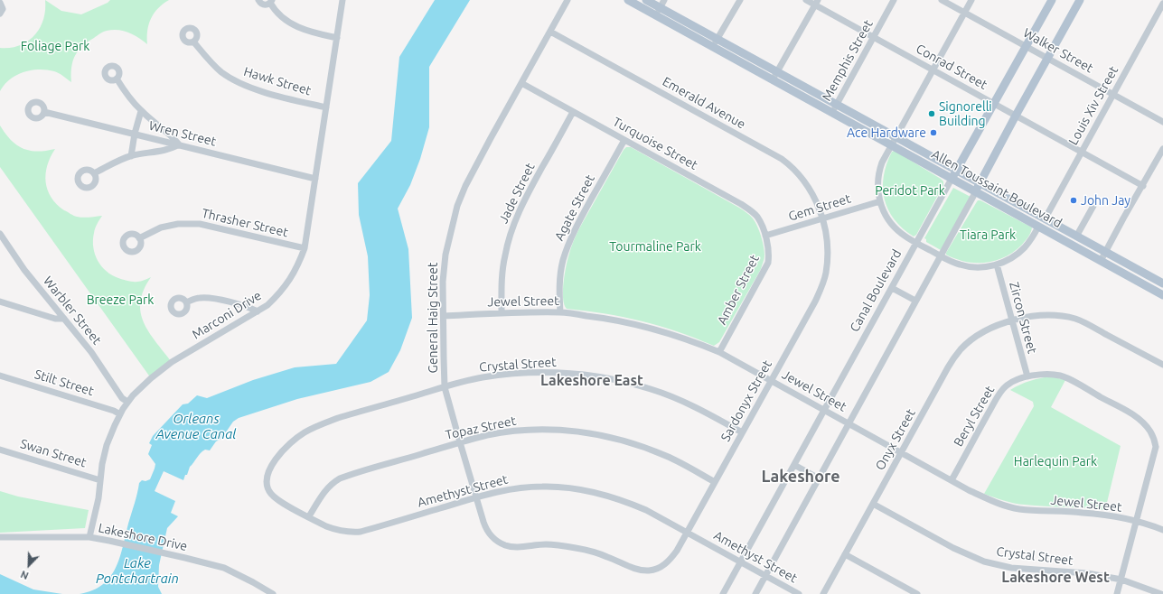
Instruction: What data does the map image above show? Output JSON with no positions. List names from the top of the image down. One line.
{"streets":{"main road":["Allen Toussaint Boulevard","Canal Boulevard"],"street":["Walker Street","Memphis Street","Conrad Street","Hawk Street","Emerald Avenue","Louis Xiv Street","Wren Street","Turquoise Street","Jade Street","Agate Street","Gem Street","Thrasher Street","Amber Street","Jewel Street","Warbler Street","Marconi Drive","General Haig Street","Zircon Street","Crystal Street","Stilt Street","Sardonyx Street","Beryl Street","Topaz Street","Onyx Street","Swan Street","Amethyst Street","Lakeshore Drive"]},"crossings":[["Walker Street","Louis Xiv Street"],["Walker Street","Canal Boulevard"],["Memphis Street","Conrad Street"],["Memphis Street","Allen Toussaint Boulevard"],["Conrad Street","Louis Xiv Street"],["Conrad Street","Canal Boulevard"],["Hawk Street","Marconi Drive"],["Emerald Avenue","Gem Street"],["Emerald Avenue","General Haig Street"],["Emerald Avenue","Sardonyx Street"],["Louis Xiv Street","Allen Toussaint Boulevard"],["Wren Street","Marconi Drive"],["Turquoise Street","Jade Street"],["Turquoise Street","Agate Street"],["Turquoise Street","Gem Street"],["Turquoise Street","Amber Street"],["Turquoise Street","General Haig Street"],["Allen Toussaint Boulevard","Canal Boulevard"],["Jade Street","Jewel Street"],["Agate Street","Jewel Street"],["Gem Street","Amber Street"],["Gem Street","Sardonyx Street"],["Thrasher Street","Marconi Drive"],["Amber Street","Jewel Street"],["Canal Boulevard","Jewel Street"],["Canal Boulevard","Amethyst Street"],["Jewel Street","General Haig Street"],["Jewel Street","Sardonyx Street"],["Jewel Street","Beryl Street"],["Jewel Street","Onyx Street"],["Warbler Street","Marconi Drive"],["Marconi Drive","Stilt Street"],["Marconi Drive","Swan Street"],["Marconi Drive","Lakeshore Drive"],["General Haig Street","Crystal Street"],["General Haig Street","Sardonyx Street"],["General Haig Street","Topaz Street"],["General Haig Street","Amethyst Street"],["Zircon Street","Beryl Street"],["Zircon Street","Onyx Street"],["Crystal Street","Sardonyx Street"],["Crystal Street","Topaz Street"],["Crystal Street","Onyx Street"],["Crystal Street","Amethyst Street"],["Sardonyx Street","Topaz Street"],["Sardonyx Street","Amethyst Street"],["Topaz Street","Amethyst Street"]],"districts":["Lakeshore East","Lakeshore","Lakeshore West"],"water":["Orleans Avenue Canal","Lake Pontchartrain"],"parks":["Foliage Park","Peridot Park","Tiara Park","Tourmaline Park","Breeze Park","Harlequin Park"],"places":["Signorelli Building","Ace Hardware","John Jay"],"north":"bottom left"}
